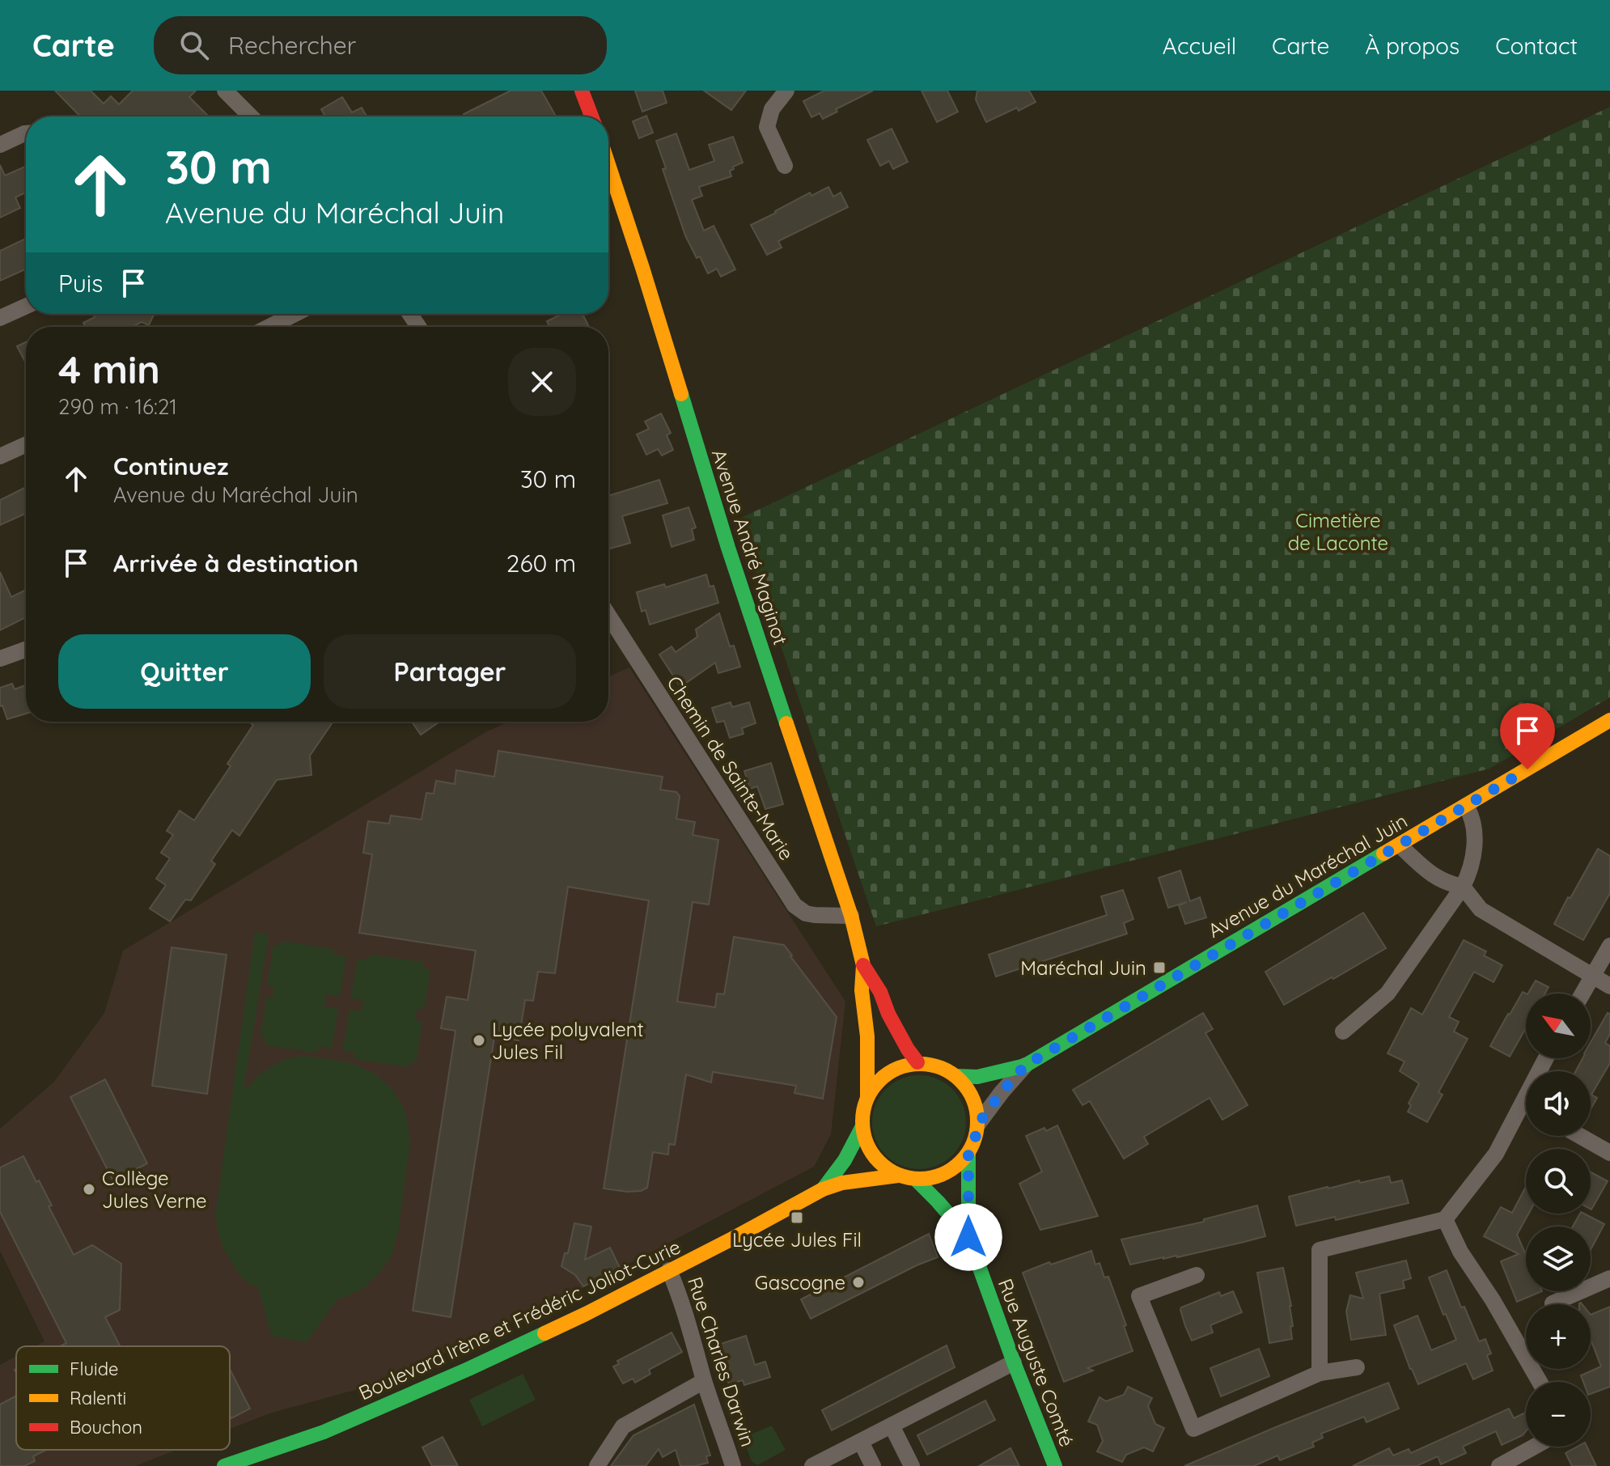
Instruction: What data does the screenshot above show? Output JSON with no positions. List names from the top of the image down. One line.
{"streets":{"street":["Avenue André Maginot","Chemin de Sainte-Marie","Avenue du Maréchal Juin","Boulevard Irène et Frédéric Joliot-Curie","Rue Charles Darwin","Rue Auguste Comté"]},"crossings":[["Avenue André Maginot","Chemin de Sainte-Marie"],["Avenue André Maginot","Avenue du Maréchal Juin"],["Avenue André Maginot","Boulevard Irène et Frédéric Joliot-Curie"],["Avenue André Maginot","Rue Auguste Comté"],["Avenue du Maréchal Juin","Boulevard Irène et Frédéric Joliot-Curie"],["Avenue du Maréchal Juin","Rue Auguste Comté"],["Boulevard Irène et Frédéric Joliot-Curie","Rue Charles Darwin"],["Boulevard Irène et Frédéric Joliot-Curie","Rue Auguste Comté"]],"parks":["Cimetière de Laconte"],"places":{"transit":["Maréchal Juin","Lycée Jules Fil"],"other":["Lycée polyvalent Jules Fil","Collège Jules Verne","Gascogne"]},"legend":["Fluide","Ralenti","Bouchon"],"north":"top left","page":{"header":"Carte","search":"Rechercher","nav":["Accueil","Carte","À propos","Contact"],"turn":["30 m","Avenue du Maréchal Juin"],"then":"Puis","heading":["4 min","290 m · 16:21"],"list":[{"name":"Continuez","note":"Avenue du Maréchal Juin","value":"30 m"},{"name":"Arrivée à destination","value":"260 m"}],"buttons":["Quitter","Partager"],"map_buttons":["+","−"]}}
